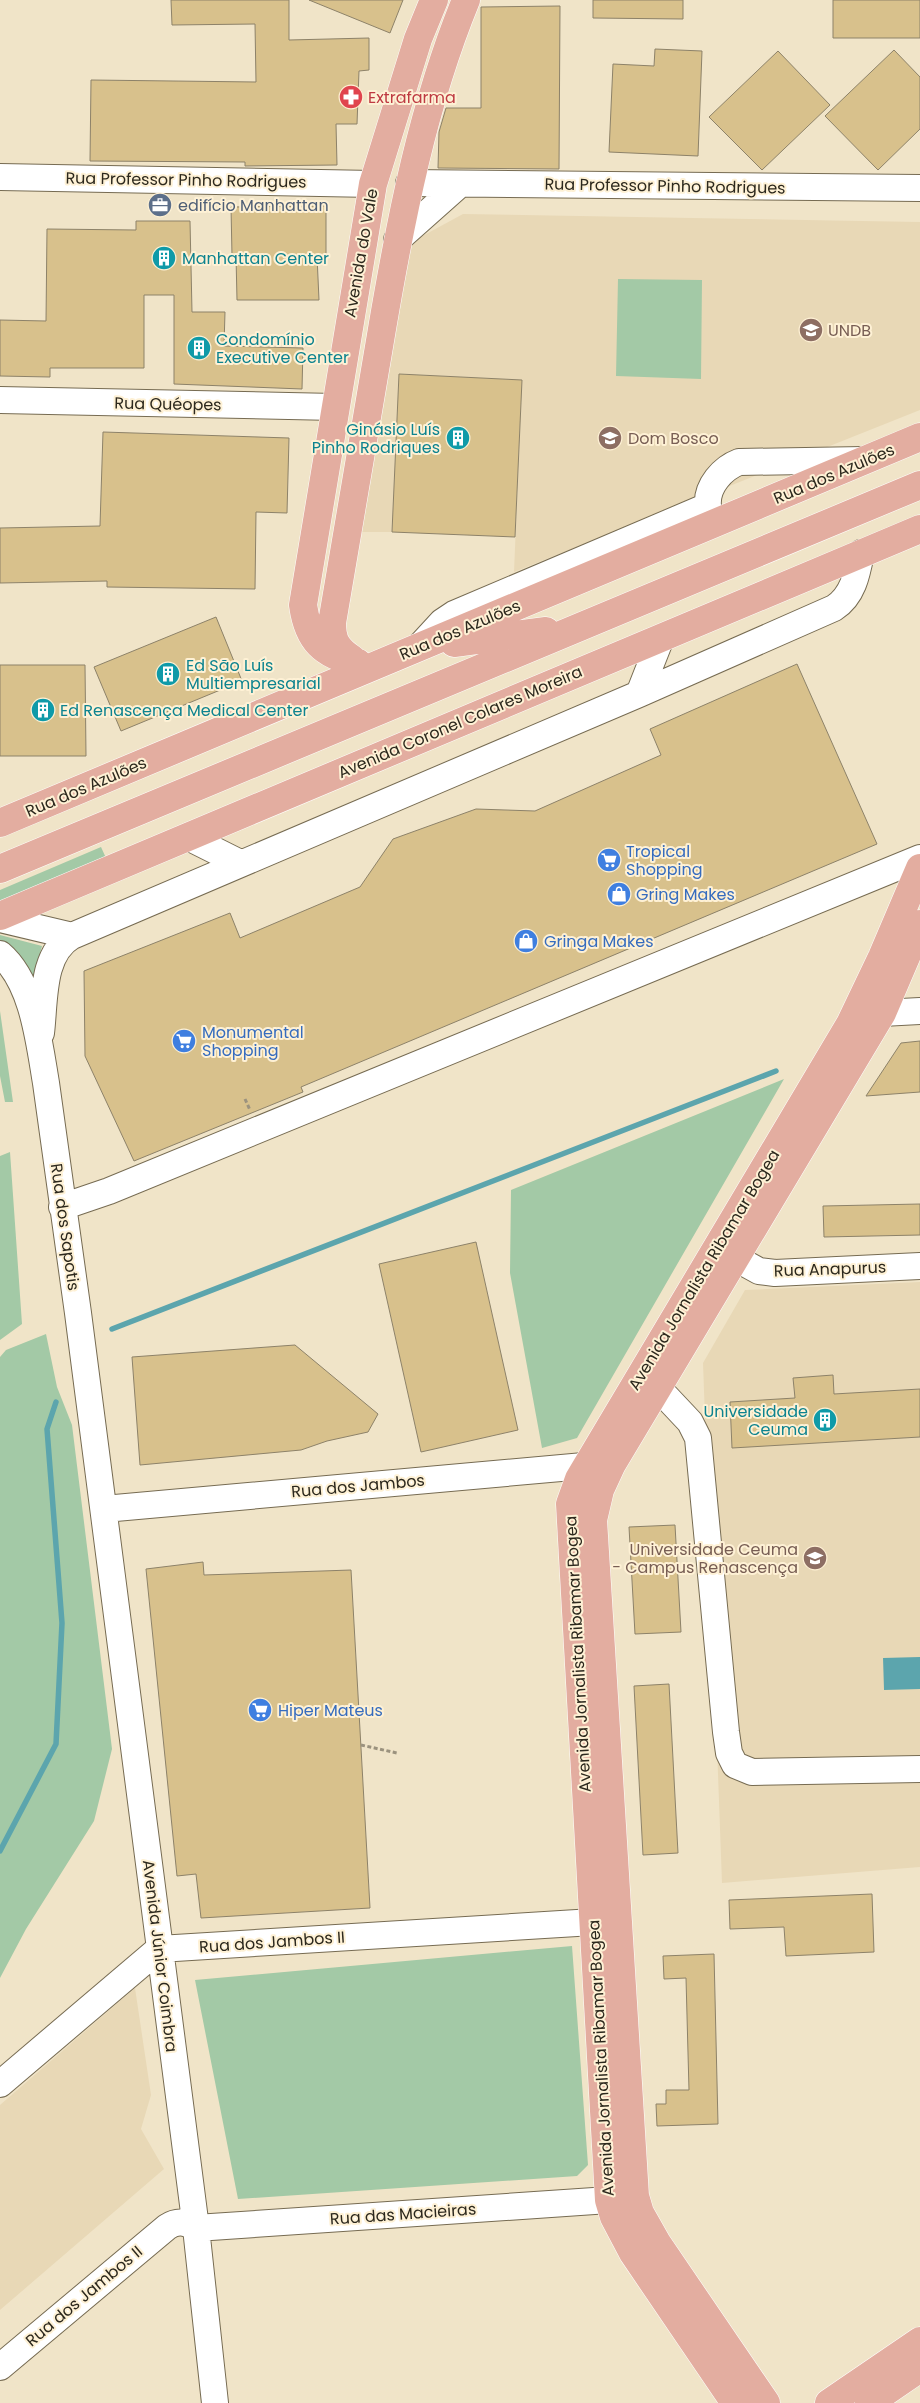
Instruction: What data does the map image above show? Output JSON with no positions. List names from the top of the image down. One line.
{"streets":{"main road":["Avenida do Vale","Rua dos Azulões","Avenida Coronel Colares Moreira","Avenida Jornalista Ribamar Bogea"],"street":["Rua Professor Pinho Rodrigues","Rua Quéopes","Rua dos Sapotis","Rua Anapurus","Rua dos Jambos","Rua dos Jambos II","Avenida Júnior Coimbra","Rua das Macieiras"]},"crossings":[["Rua Professor Pinho Rodrigues","Avenida do Vale"],["Avenida do Vale","Rua Quéopes"],["Avenida do Vale","Rua dos Azulões"],["Rua dos Sapotis","Rua dos Jambos"],["Rua dos Sapotis","Avenida Júnior Coimbra"],["Rua Anapurus","Avenida Jornalista Ribamar Bogea"],["Avenida Jornalista Ribamar Bogea","Rua dos Jambos"],["Avenida Jornalista Ribamar Bogea","Rua dos Jambos II"],["Avenida Jornalista Ribamar Bogea","Rua das Macieiras"],["Rua dos Jambos","Avenida Júnior Coimbra"],["Rua dos Jambos II","Avenida Júnior Coimbra"],["Rua dos Jambos II","Rua das Macieiras"],["Avenida Júnior Coimbra","Rua das Macieiras"]],"places":{"pharmacy":["Extrafarma"],"office":["edifício Manhattan"],"building":["Manhattan Center","Condomínio Executive Center","Ginásio Luís Pinho Rodriques","Ed São Luís Multiempresarial","Ed Renascença Medical Center","Universidade Ceuma"],"school or university":["UNDB","Dom Bosco","Universidade Ceuma - Campus Renascença"],"supermarket":["Tropical Shopping","Monumental Shopping","Hiper Mateus"],"shop":["Gring Makes","Gringa Makes"]}}
